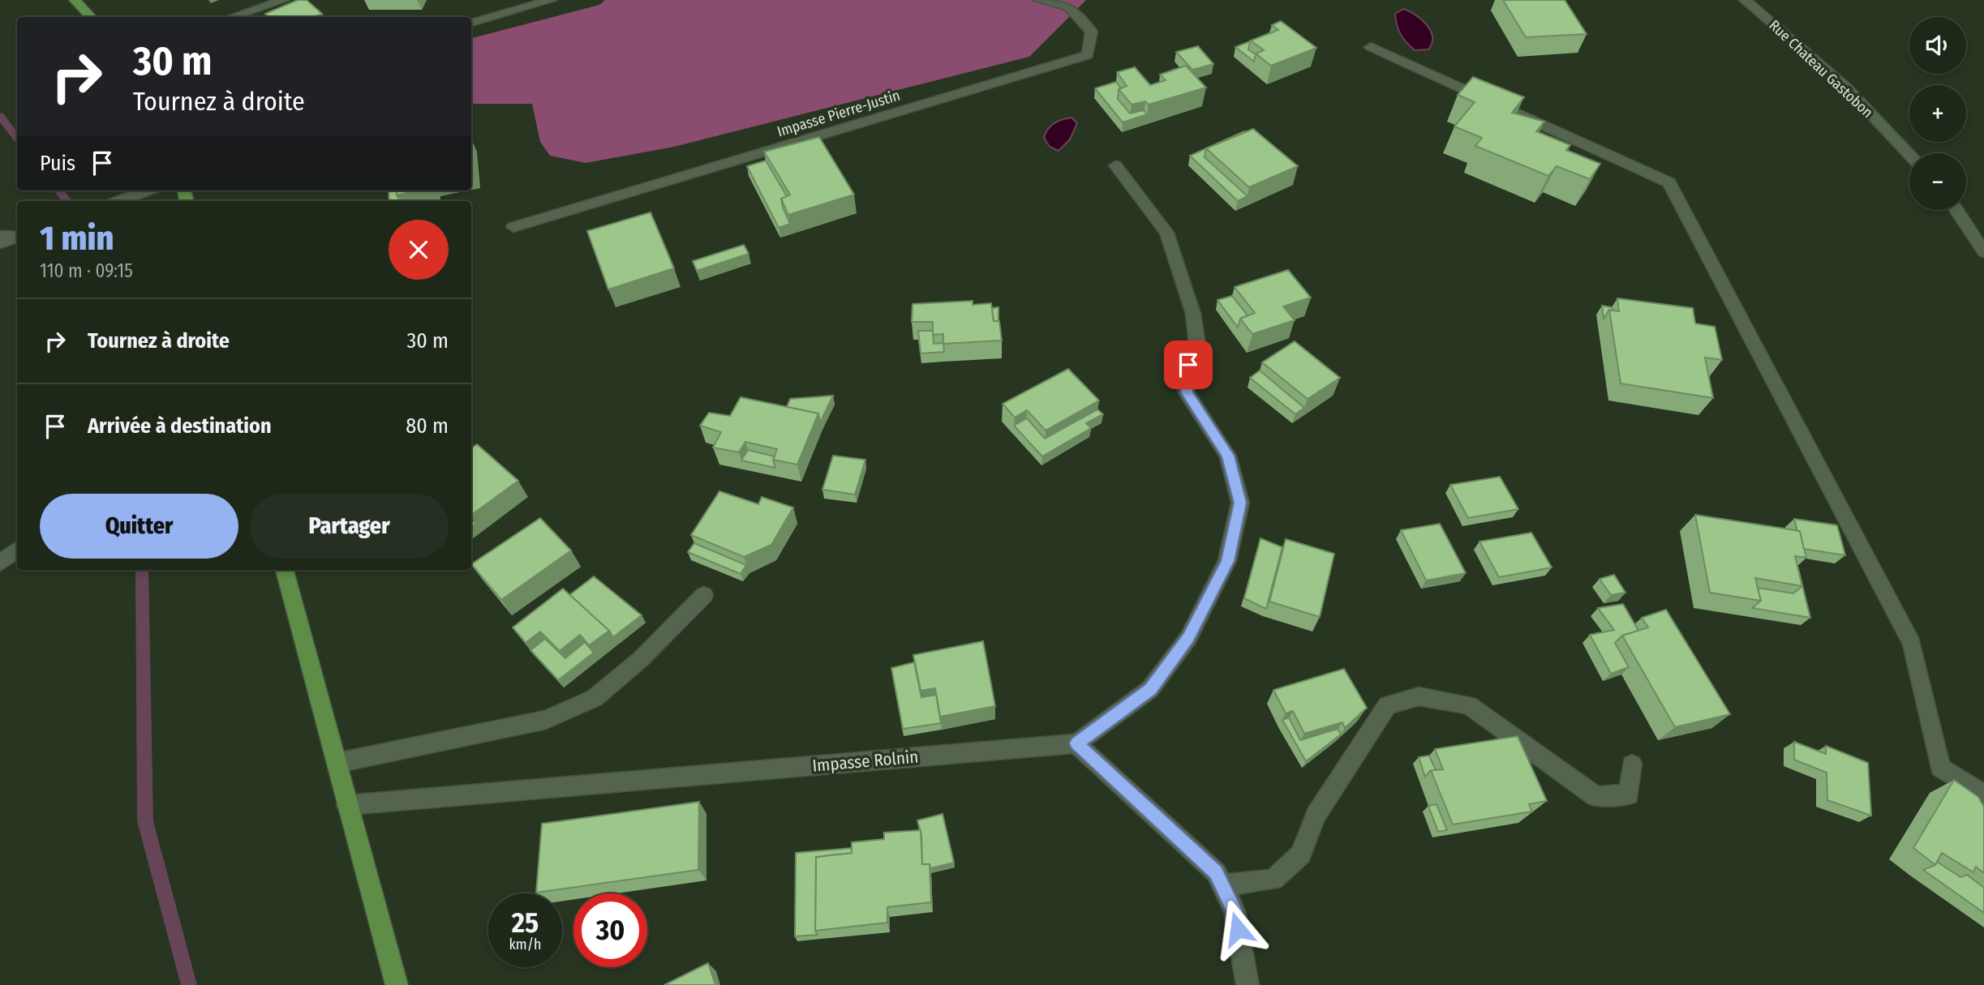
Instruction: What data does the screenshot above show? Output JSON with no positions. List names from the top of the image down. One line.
{"streets":{"street":["Rue Chateau Gastobon","Impasse Pierre-Justin","Impasse Rolnin"]},"page":{"map_buttons":["+","−"],"turn":["30 m","Tournez à droite"],"then":"Puis","heading":["1 min","110 m · 09:15"],"list":[{"name":"Tournez à droite","value":"30 m"},{"name":"Arrivée à destination","value":"80 m"}],"buttons":["Quitter","Partager"],"speed":"25 km/h","limit":"30"}}
